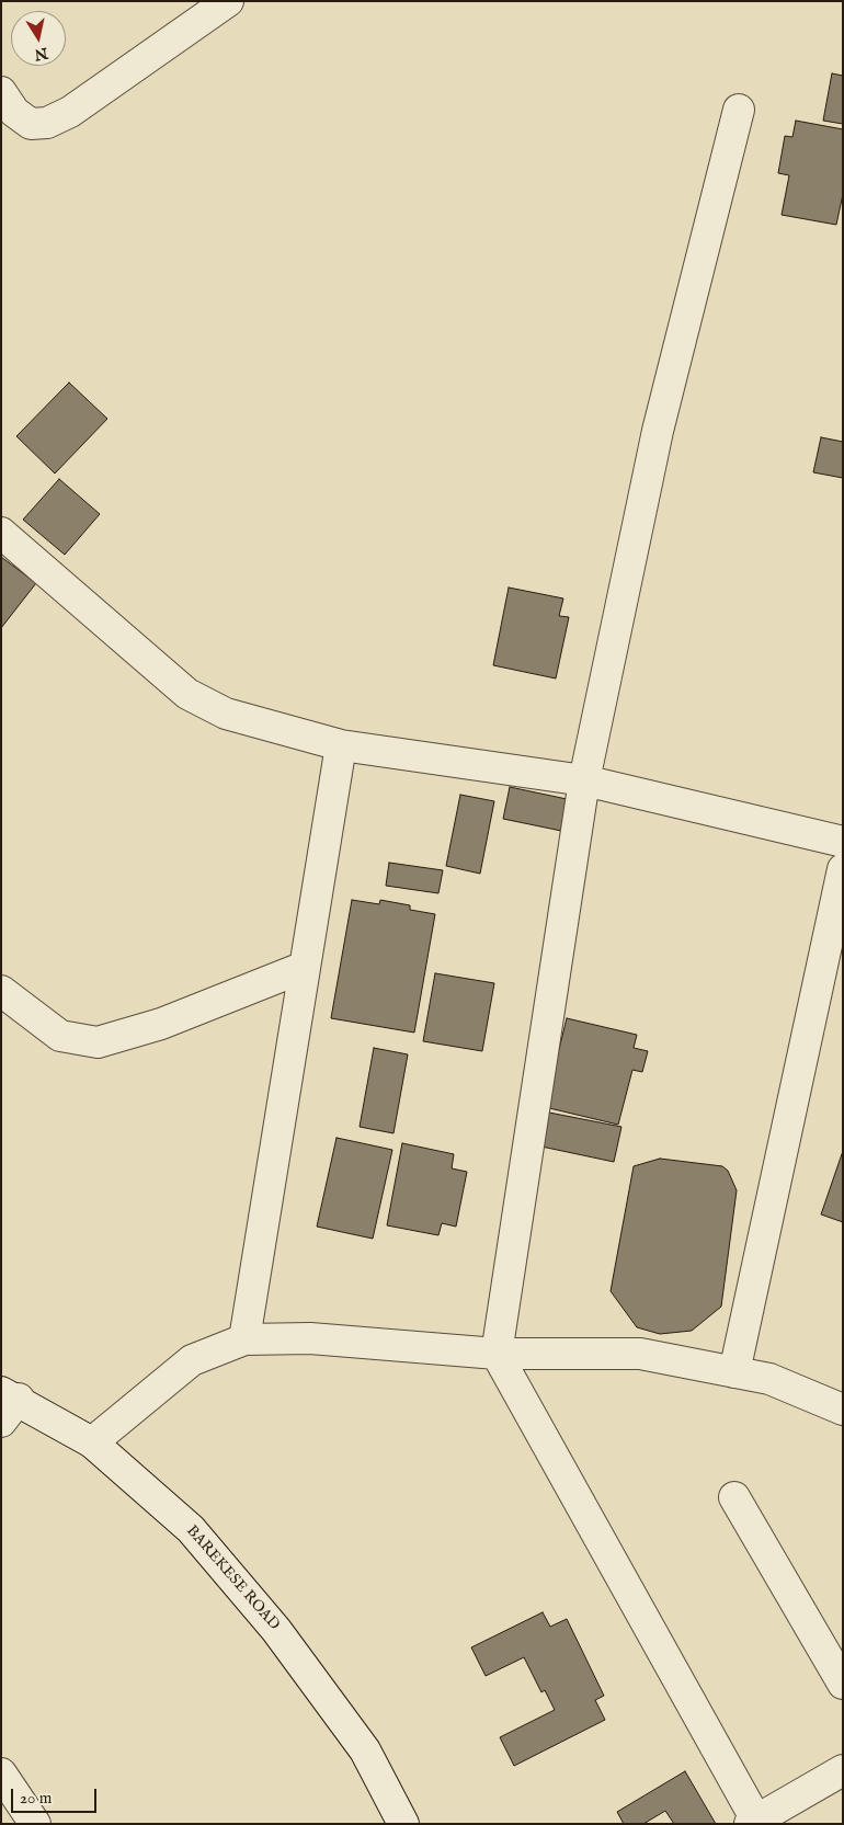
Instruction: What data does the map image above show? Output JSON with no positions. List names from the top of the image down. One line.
{"streets":{"street":["BAREKESE ROAD"]},"scale_bar":"20 m","north":"bottom"}
